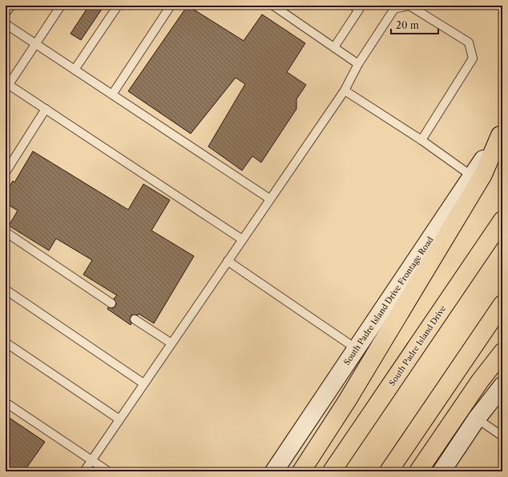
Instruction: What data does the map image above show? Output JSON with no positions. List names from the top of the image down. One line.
{"streets":{"highway":["South Padre Island Drive"],"main road":["South Padre Island Drive Frontage Road"]},"scale_bar":"20 m"}
